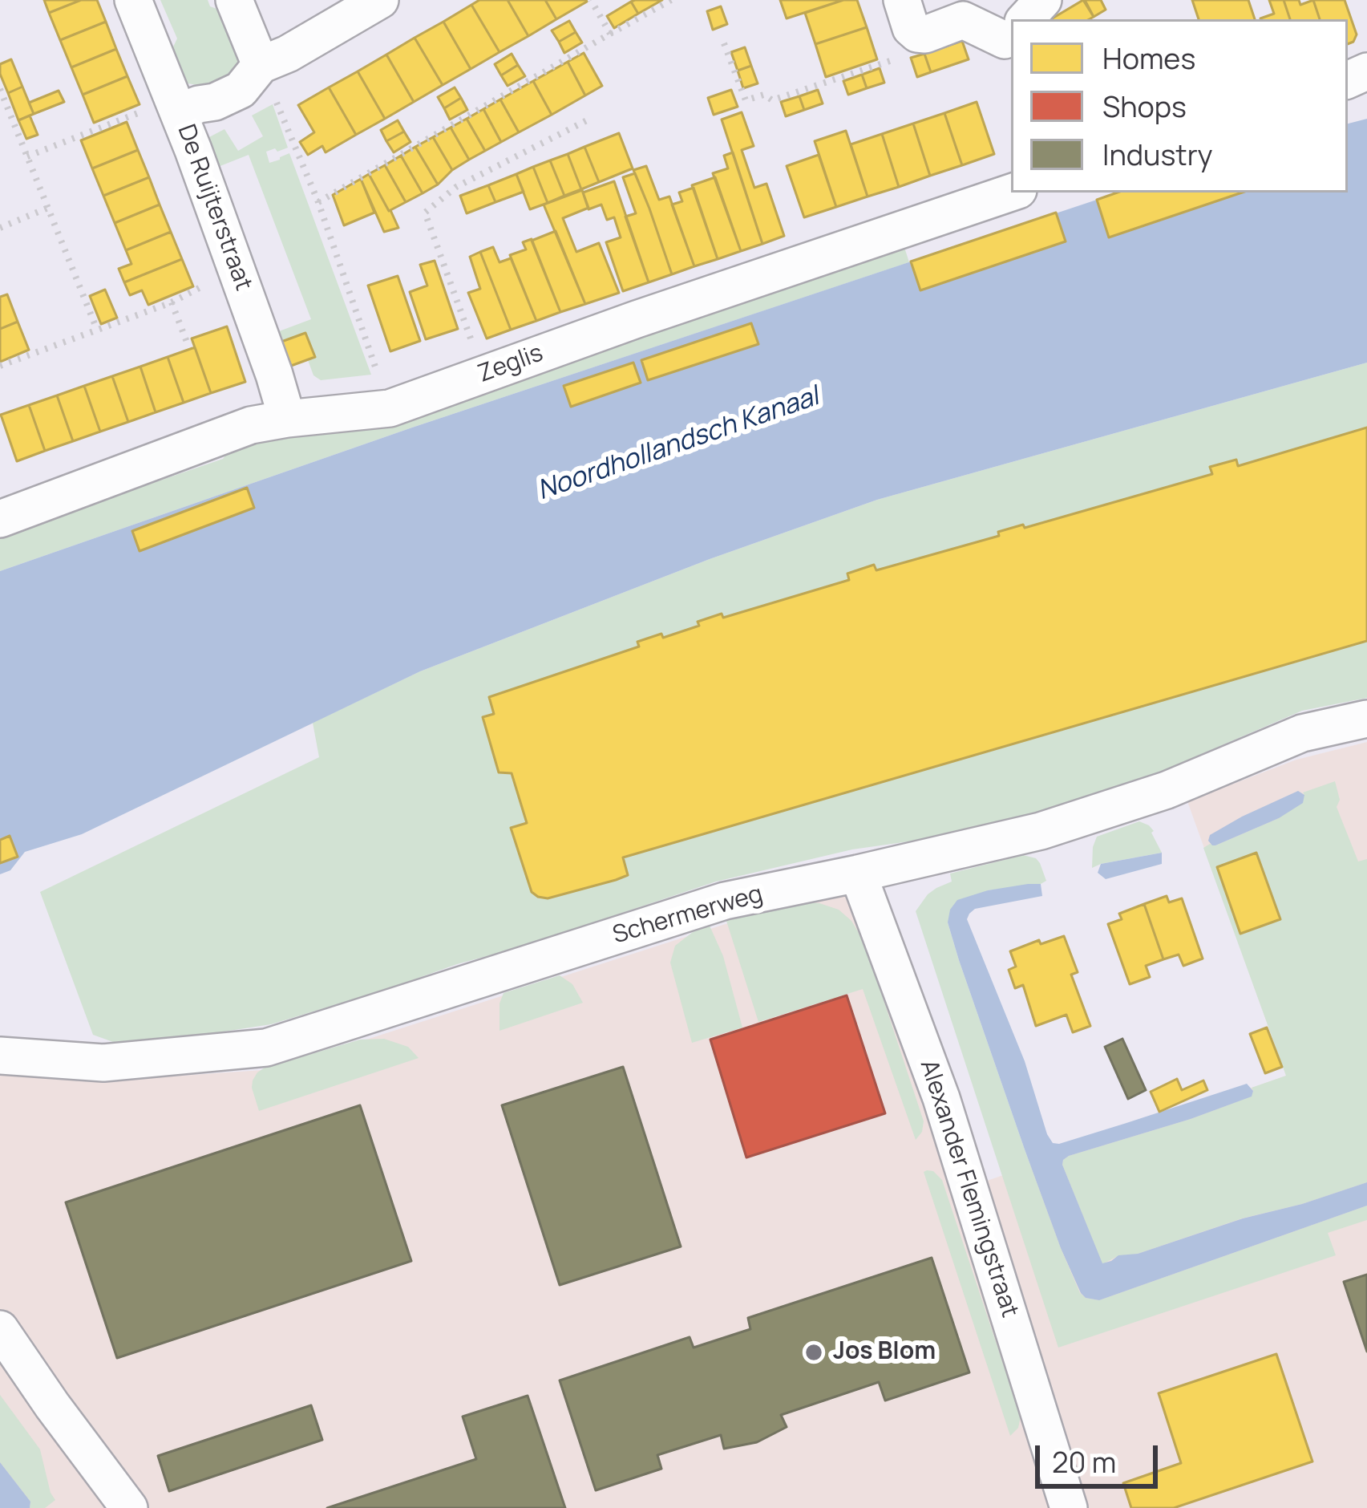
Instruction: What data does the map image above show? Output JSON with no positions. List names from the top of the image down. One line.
{"streets":{"street":["De Ruijterstraat","Zeglis","Schermerweg","Alexander Flemingstraat"]},"crossings":[["De Ruijterstraat","Zeglis"],["Schermerweg","Alexander Flemingstraat"]],"water":["Noordhollandsch Kanaal"],"places":["Jos Blom"],"legend":["Homes","Shops","Industry"],"scale_bar":"20 m"}
